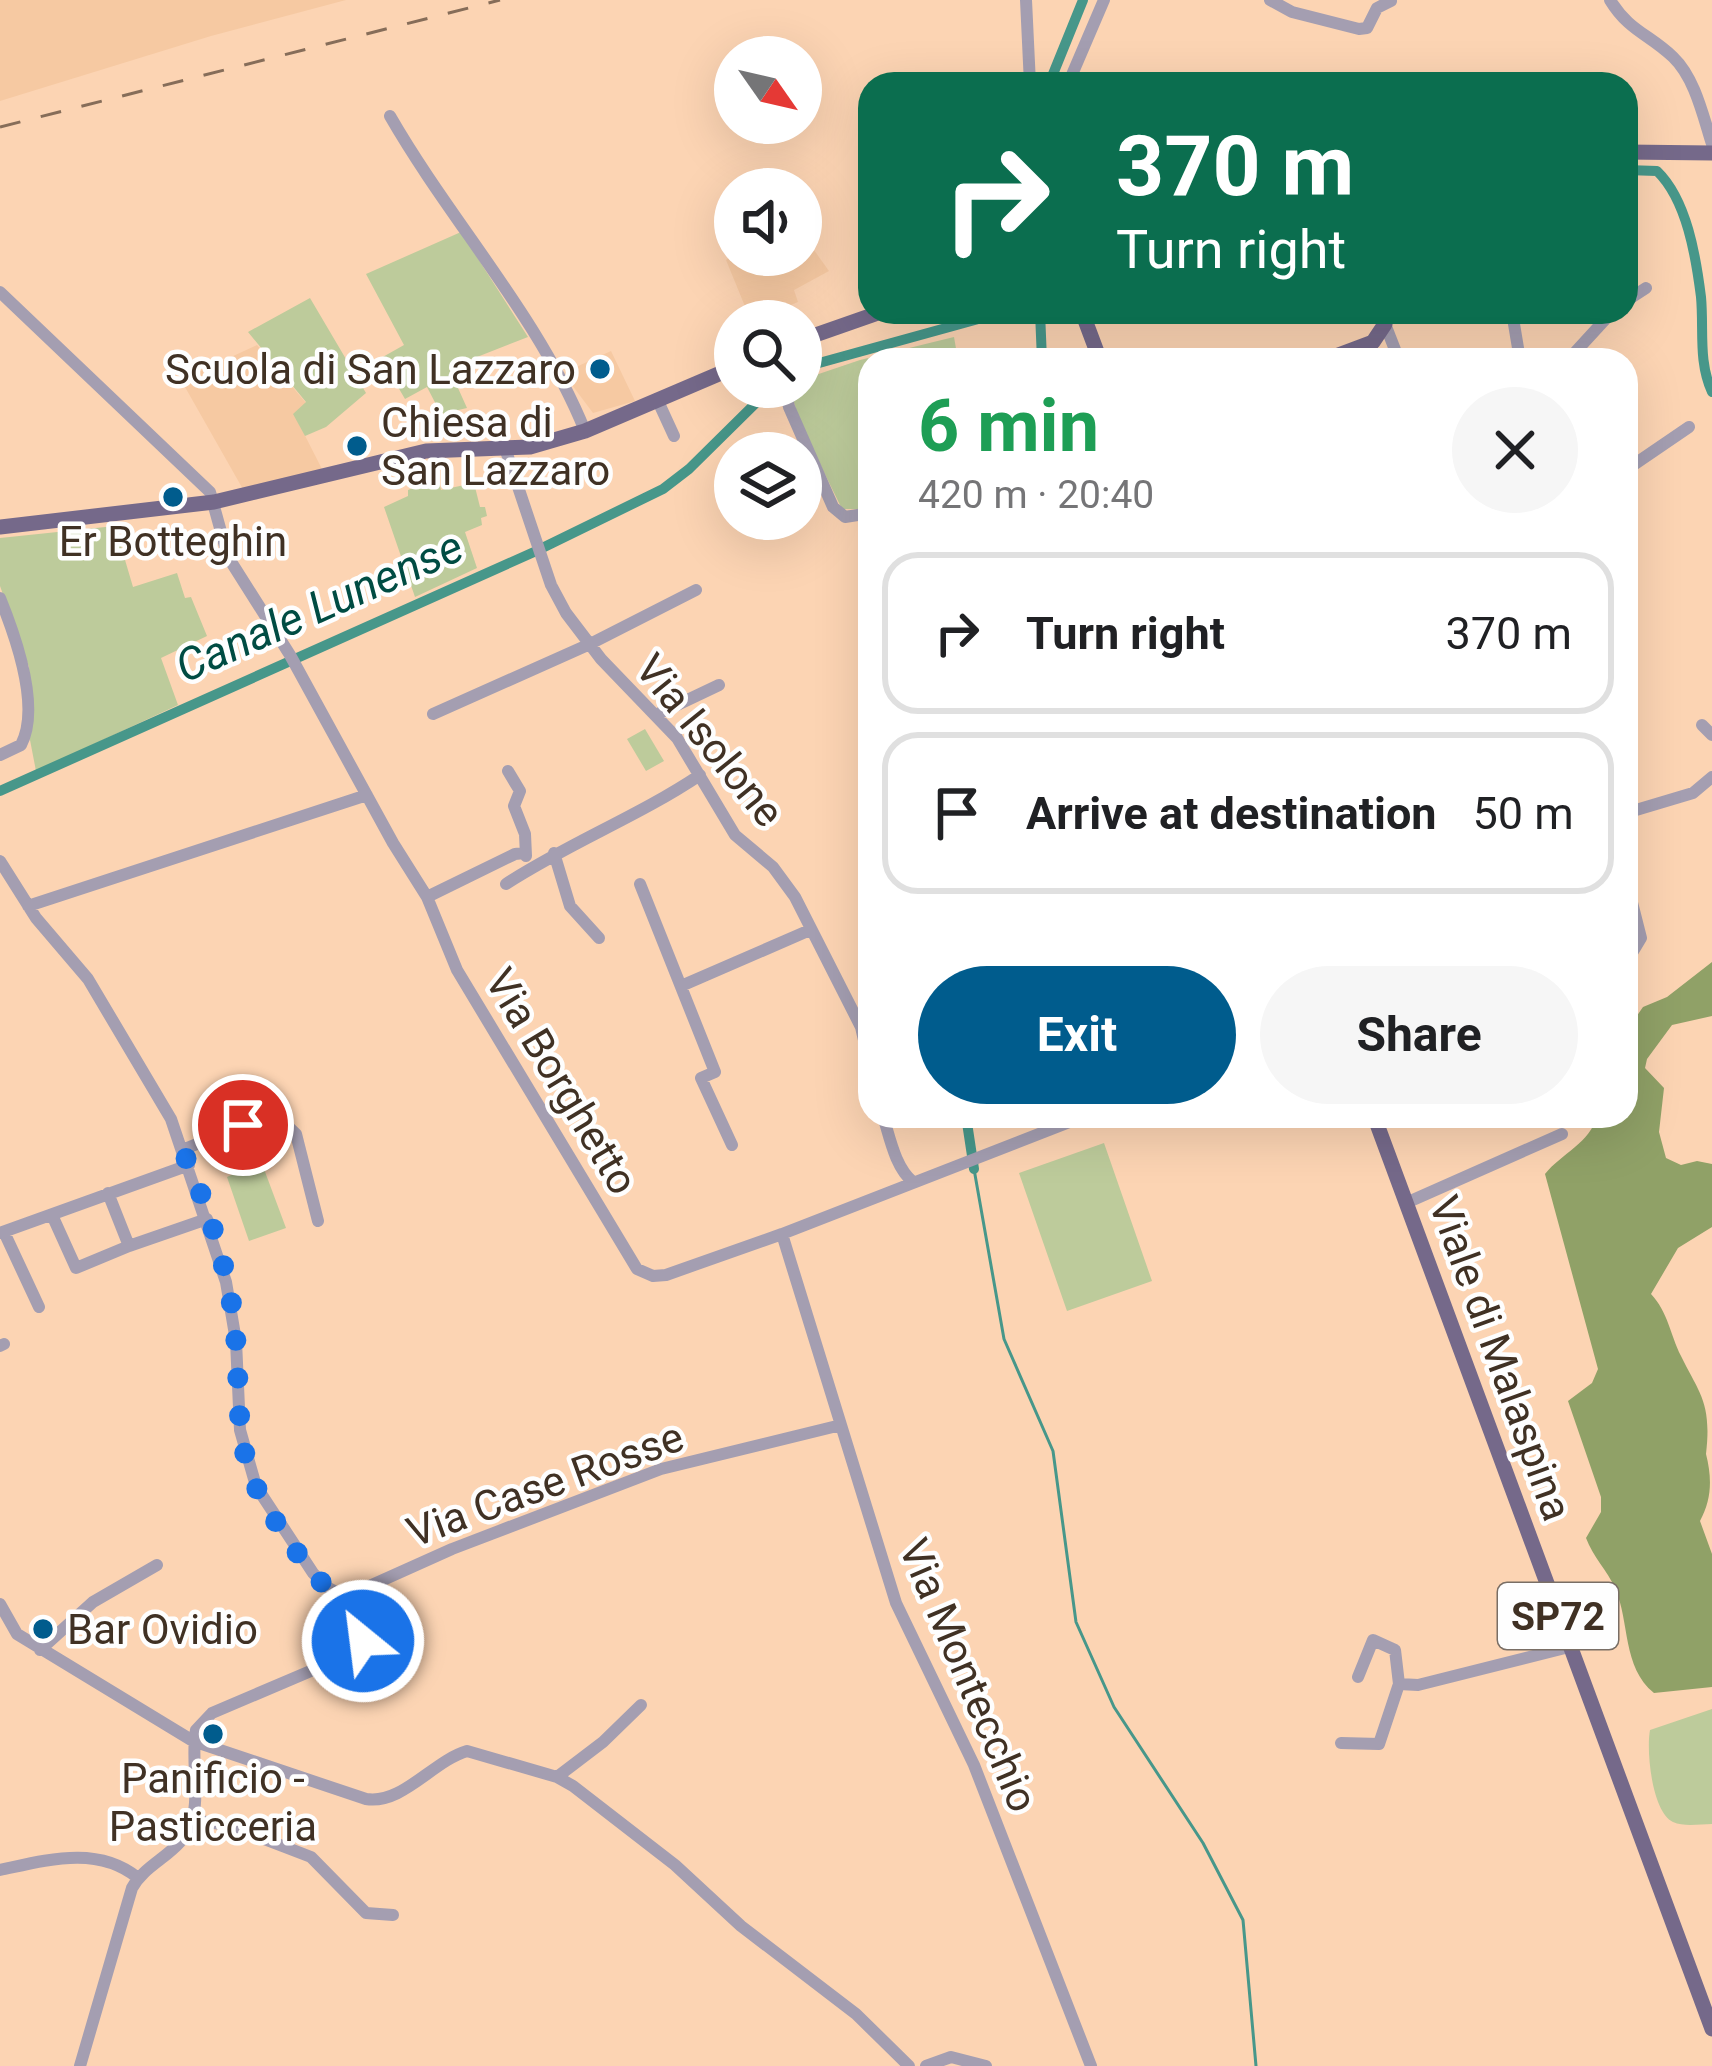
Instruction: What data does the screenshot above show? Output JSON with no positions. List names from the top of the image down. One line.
{"streets":{"main road":["Viale di Malaspina","SP72"],"street":["Via Isolone","Via Borghetto","Via Case Rosse","Via Montecchio"]},"crossings":[["Via Borghetto","Via Montecchio"],["Via Case Rosse","Via Montecchio"]],"water":["Canale Lunense"],"places":["Scuola di San Lazzaro","Chiesa di San Lazzaro","Er Botteghin","Bar Ovidio","Panificio - Pasticceria"],"north":"bottom right","page":{"turn":["370 m","Turn right"],"heading":["6 min","420 m · 20:40"],"list":[{"name":"Turn right","value":"370 m"},{"name":"Arrive at destination","value":"50 m"}],"buttons":["Exit","Share"]}}
